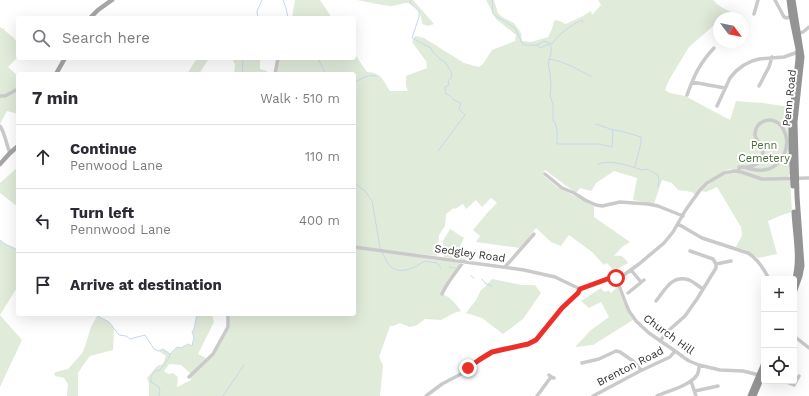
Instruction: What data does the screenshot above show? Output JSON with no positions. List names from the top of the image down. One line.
{"streets":{"highway":["Penn Road"],"street":["Sedgley Road","Church Hill","Brenton Road"]},"crossings":[["Church Hill","Brenton Road"]],"parks":["Penn Cemetery"],"north":"bottom right","page":{"search":"Search here","heading":["7 min","Walk · 510 m"],"list":[["Continue","Penwood Lane","110 m"],["Turn left","Pennwood Lane","400 m"],"Arrive at destination"],"map_buttons":["+","−"]}}
